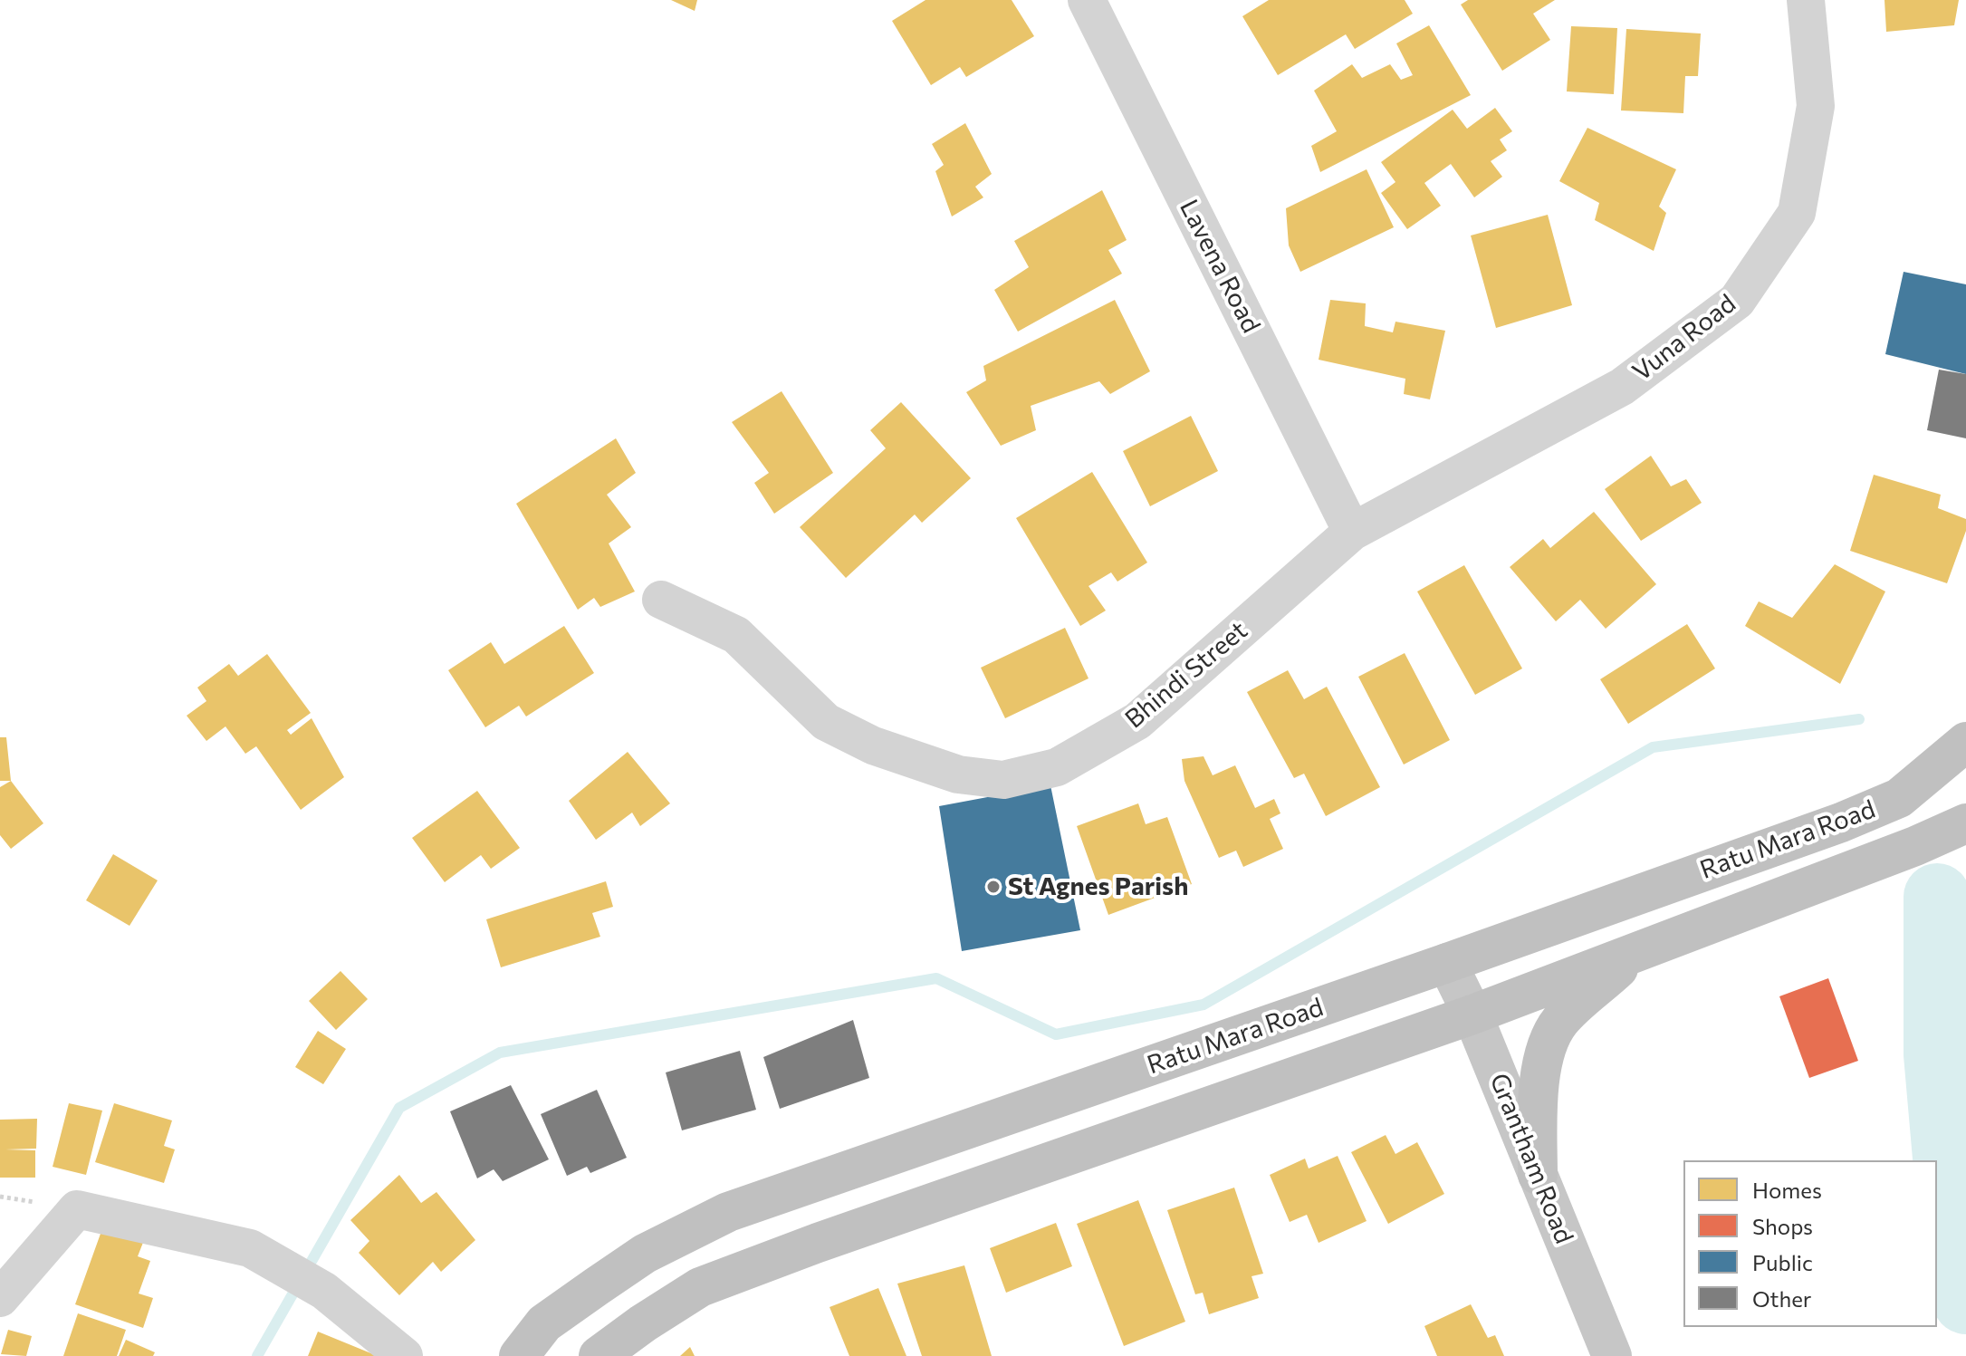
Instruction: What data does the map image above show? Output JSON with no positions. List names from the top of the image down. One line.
{"streets":{"highway":["Ratu Mara Road"],"main road":["Grantham Road"],"street":["Lavena Road","Vuna Road","Bhindi Street"]},"crossings":[["Lavena Road","Vuna Road"],["Lavena Road","Bhindi Street"],["Vuna Road","Bhindi Street"],["Ratu Mara Road","Grantham Road"]],"places":["St Agnes Parish"],"legend":["Homes","Shops","Public","Other"]}
